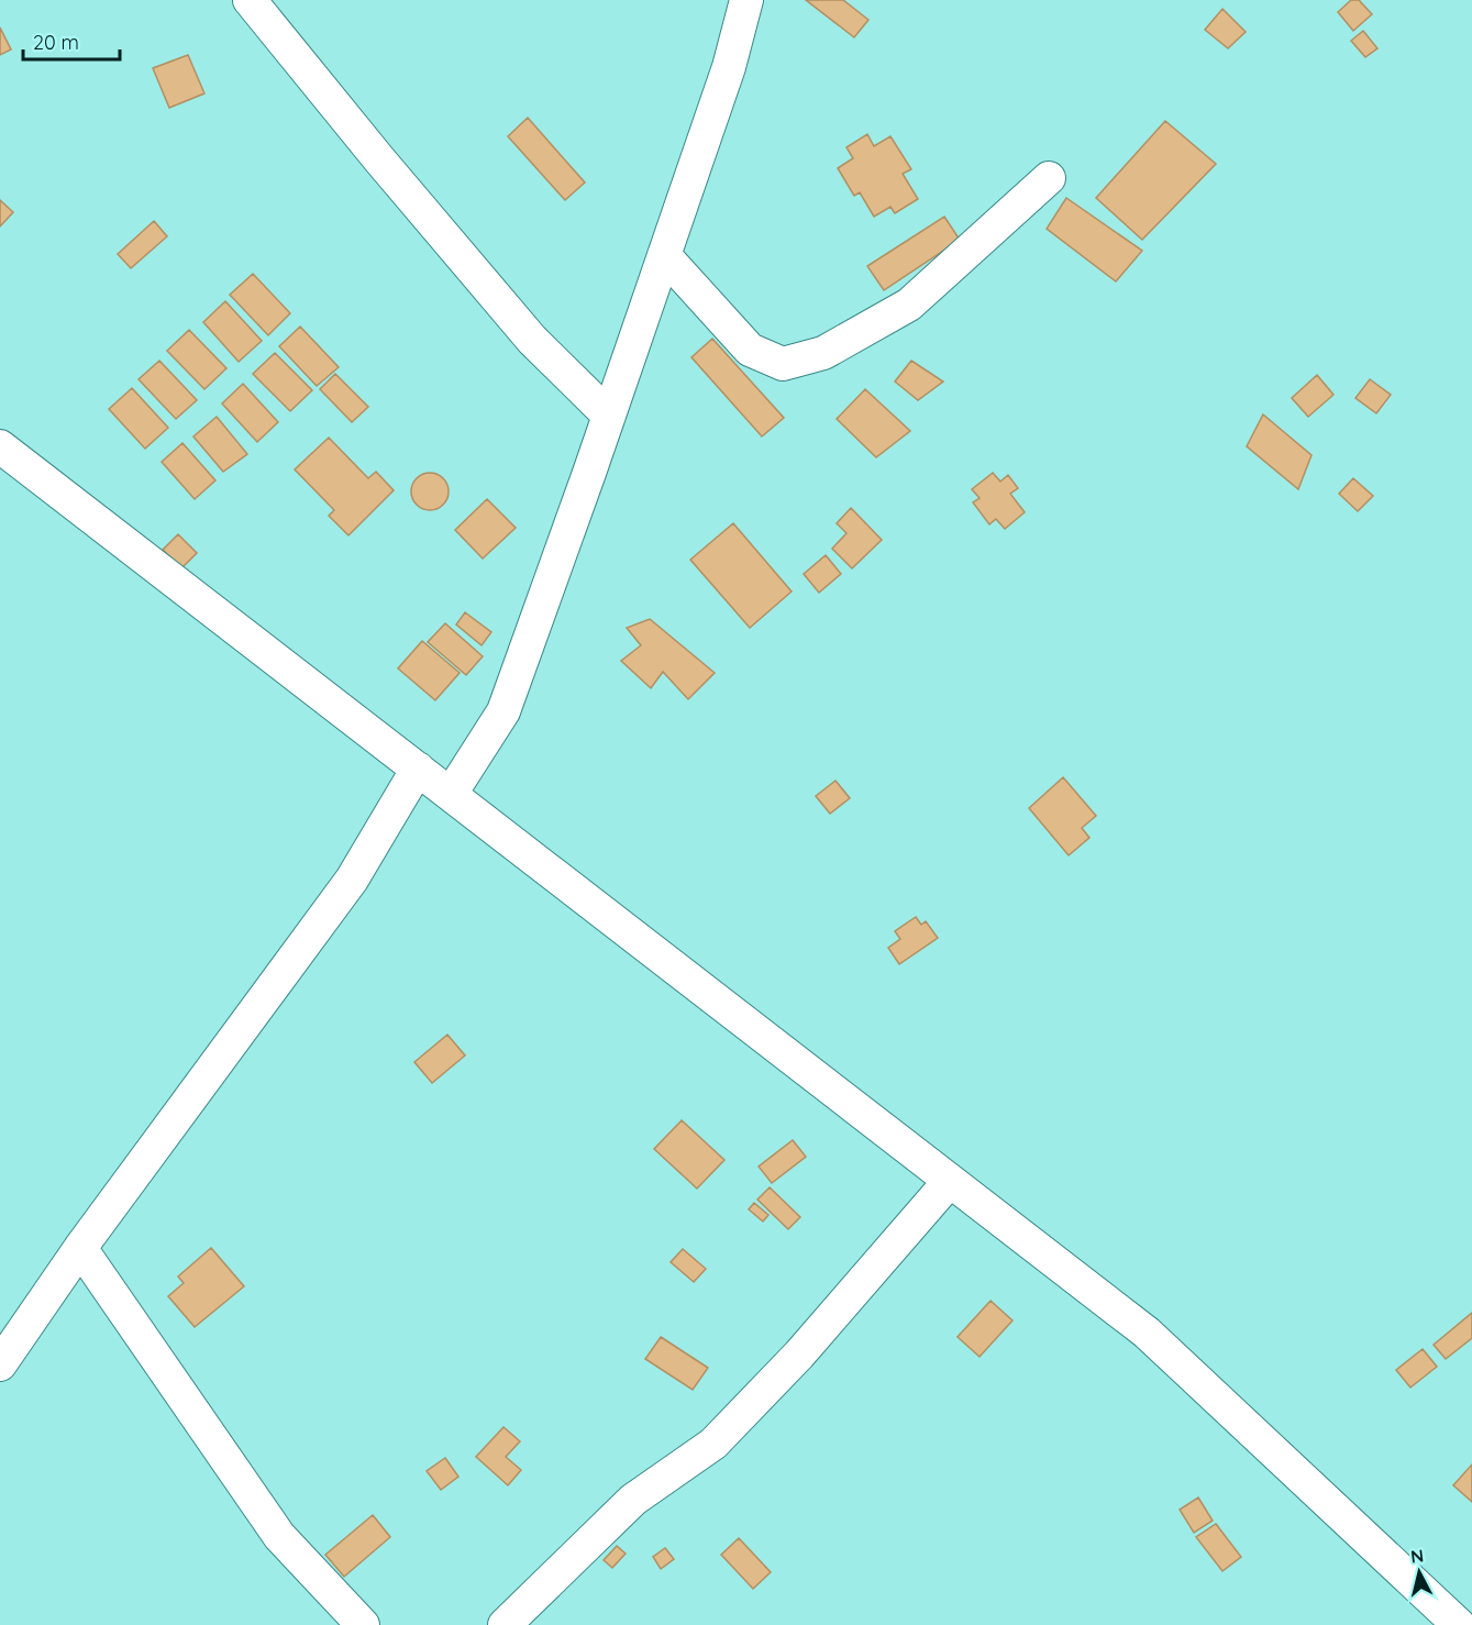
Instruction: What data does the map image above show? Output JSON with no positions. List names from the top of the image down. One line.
{"scale_bar":"20 m","north":"top"}
